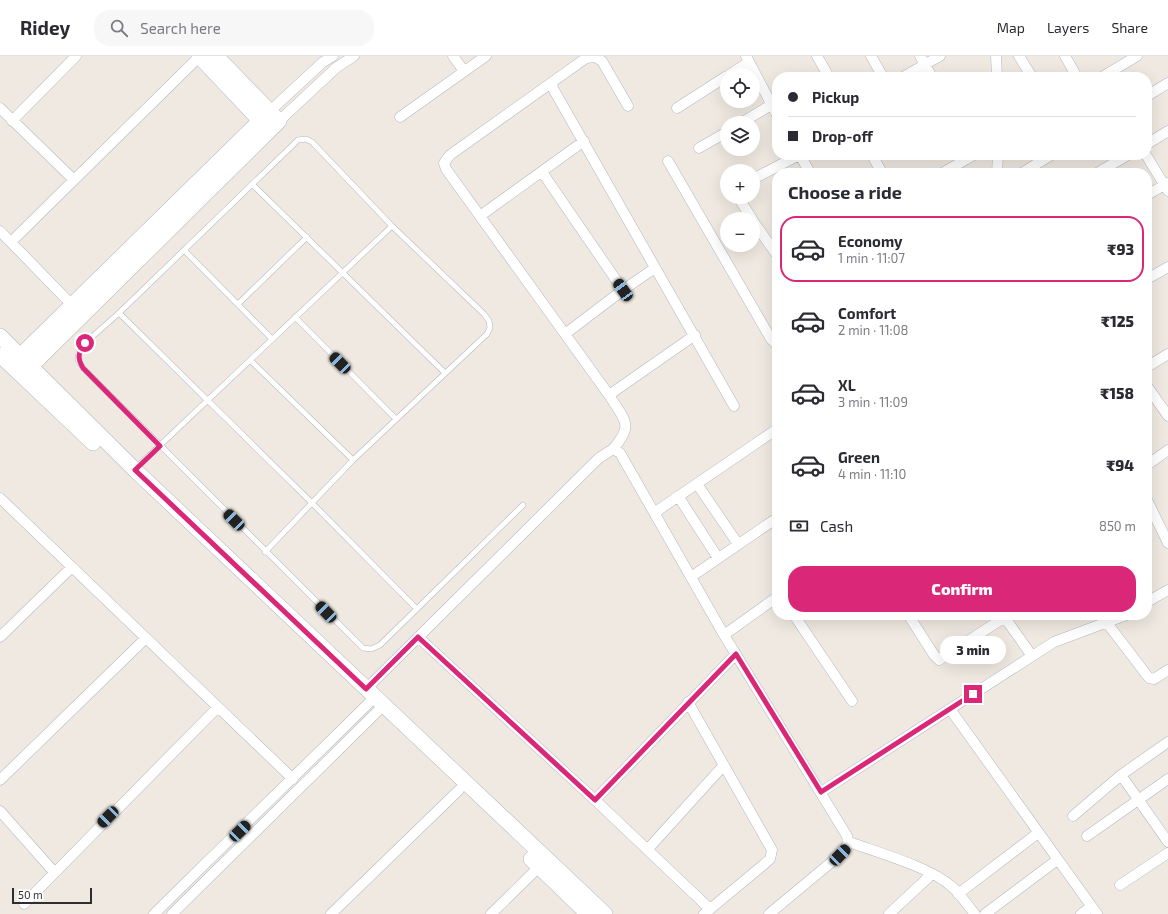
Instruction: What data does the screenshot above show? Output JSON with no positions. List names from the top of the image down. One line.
{"scale_bar":"50 m","page":{"header":"Ridey","search":"Search here","nav":["Map","Layers","Share"],"map_buttons":["+","−"],"banner":["Pickup","Drop-off"],"heading":"Choose a ride","list":[{"name":"Economy","note":"1 min · 11:07","value":"₹93"},{"name":"Comfort","note":"2 min · 11:08","value":"₹125"},{"name":"XL","note":"3 min · 11:09","value":"₹158"},{"name":"Green","note":"4 min · 11:10","value":"₹94"}],"pay":["Cash","850 m"],"buttons":"Confirm","bubble":"3 min","scale":"50 m"}}
